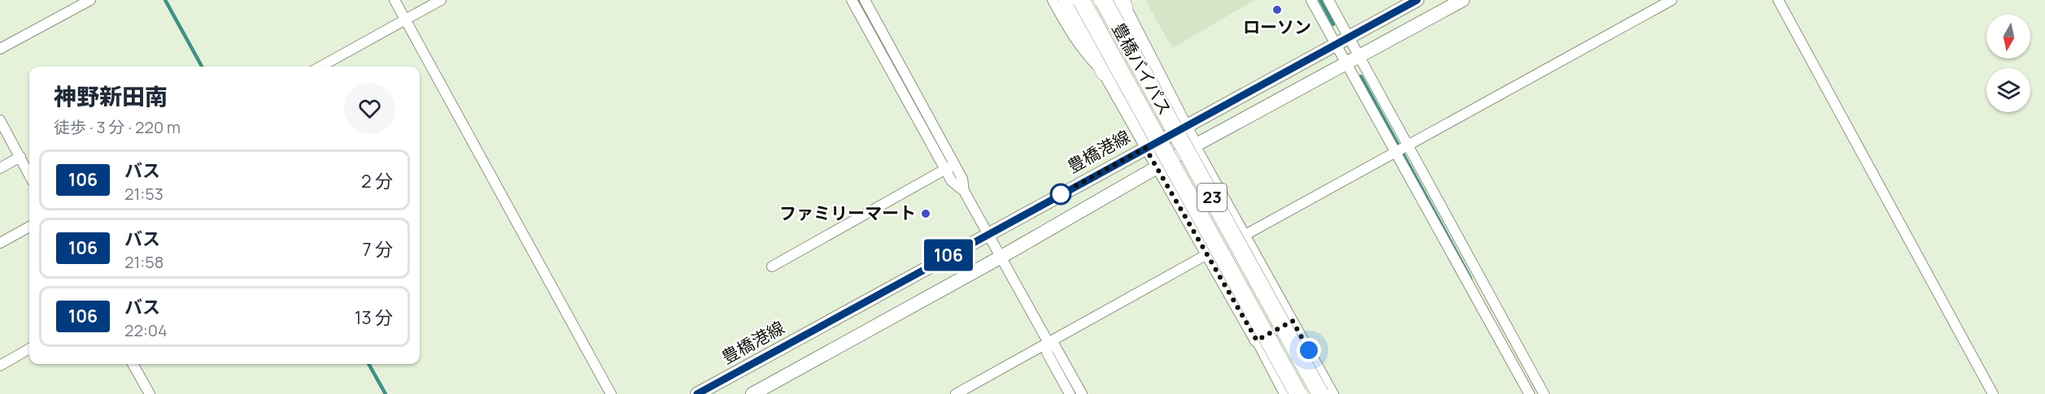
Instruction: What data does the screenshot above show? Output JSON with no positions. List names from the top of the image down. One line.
{"streets":{"highway":["豊橋バイパス","23"],"main road":["豊橋港線"]},"places":["ローソン","ファミリーマート"],"lines":["bus line 106"],"north":"bottom","page":{"on_map":"106","heading":["神野新田南","徒歩 · 3 分 · 220 m"],"list":[{"mark":"106","name":"バス","note":"21:53","value":"2 分"},{"mark":"106","name":"バス","note":"21:58","value":"7 分"},{"mark":"106","name":"バス","note":"22:04","value":"13 分"}]}}
